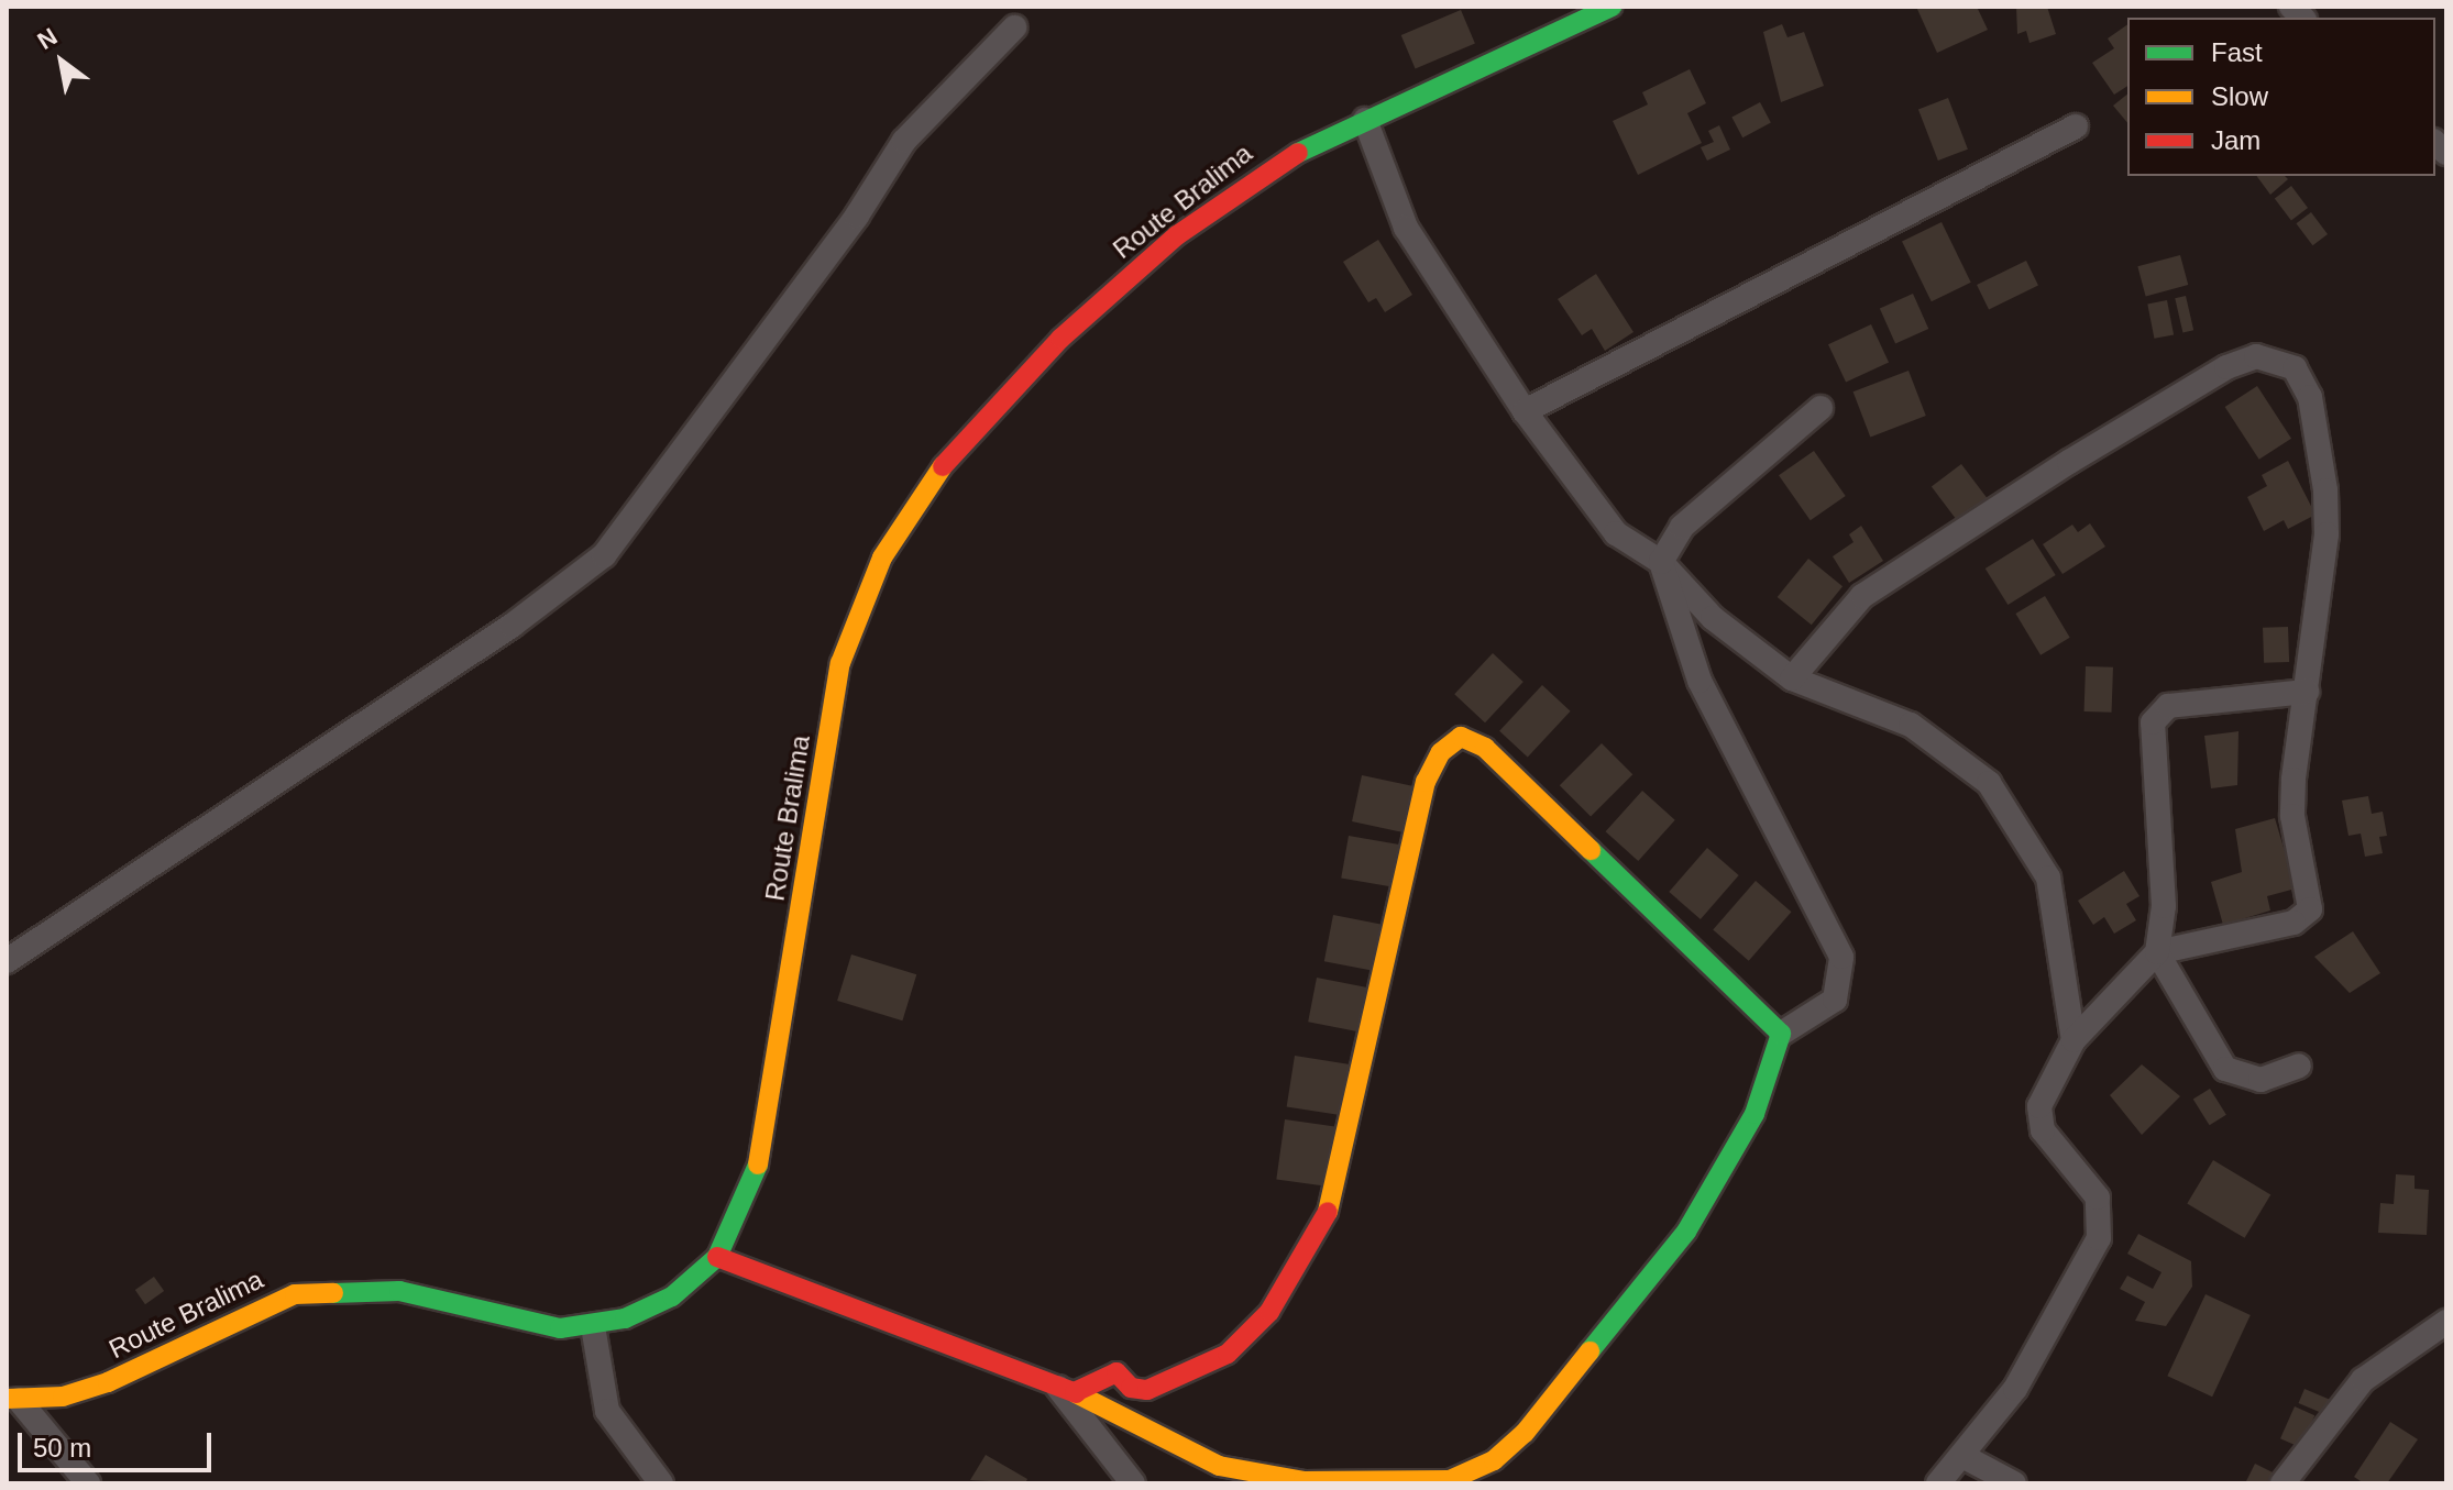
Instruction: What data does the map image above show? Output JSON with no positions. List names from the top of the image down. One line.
{"streets":{"street":["Route Bralima"]},"legend":["Fast","Slow","Jam"],"scale_bar":"50 m","north":"top left"}
